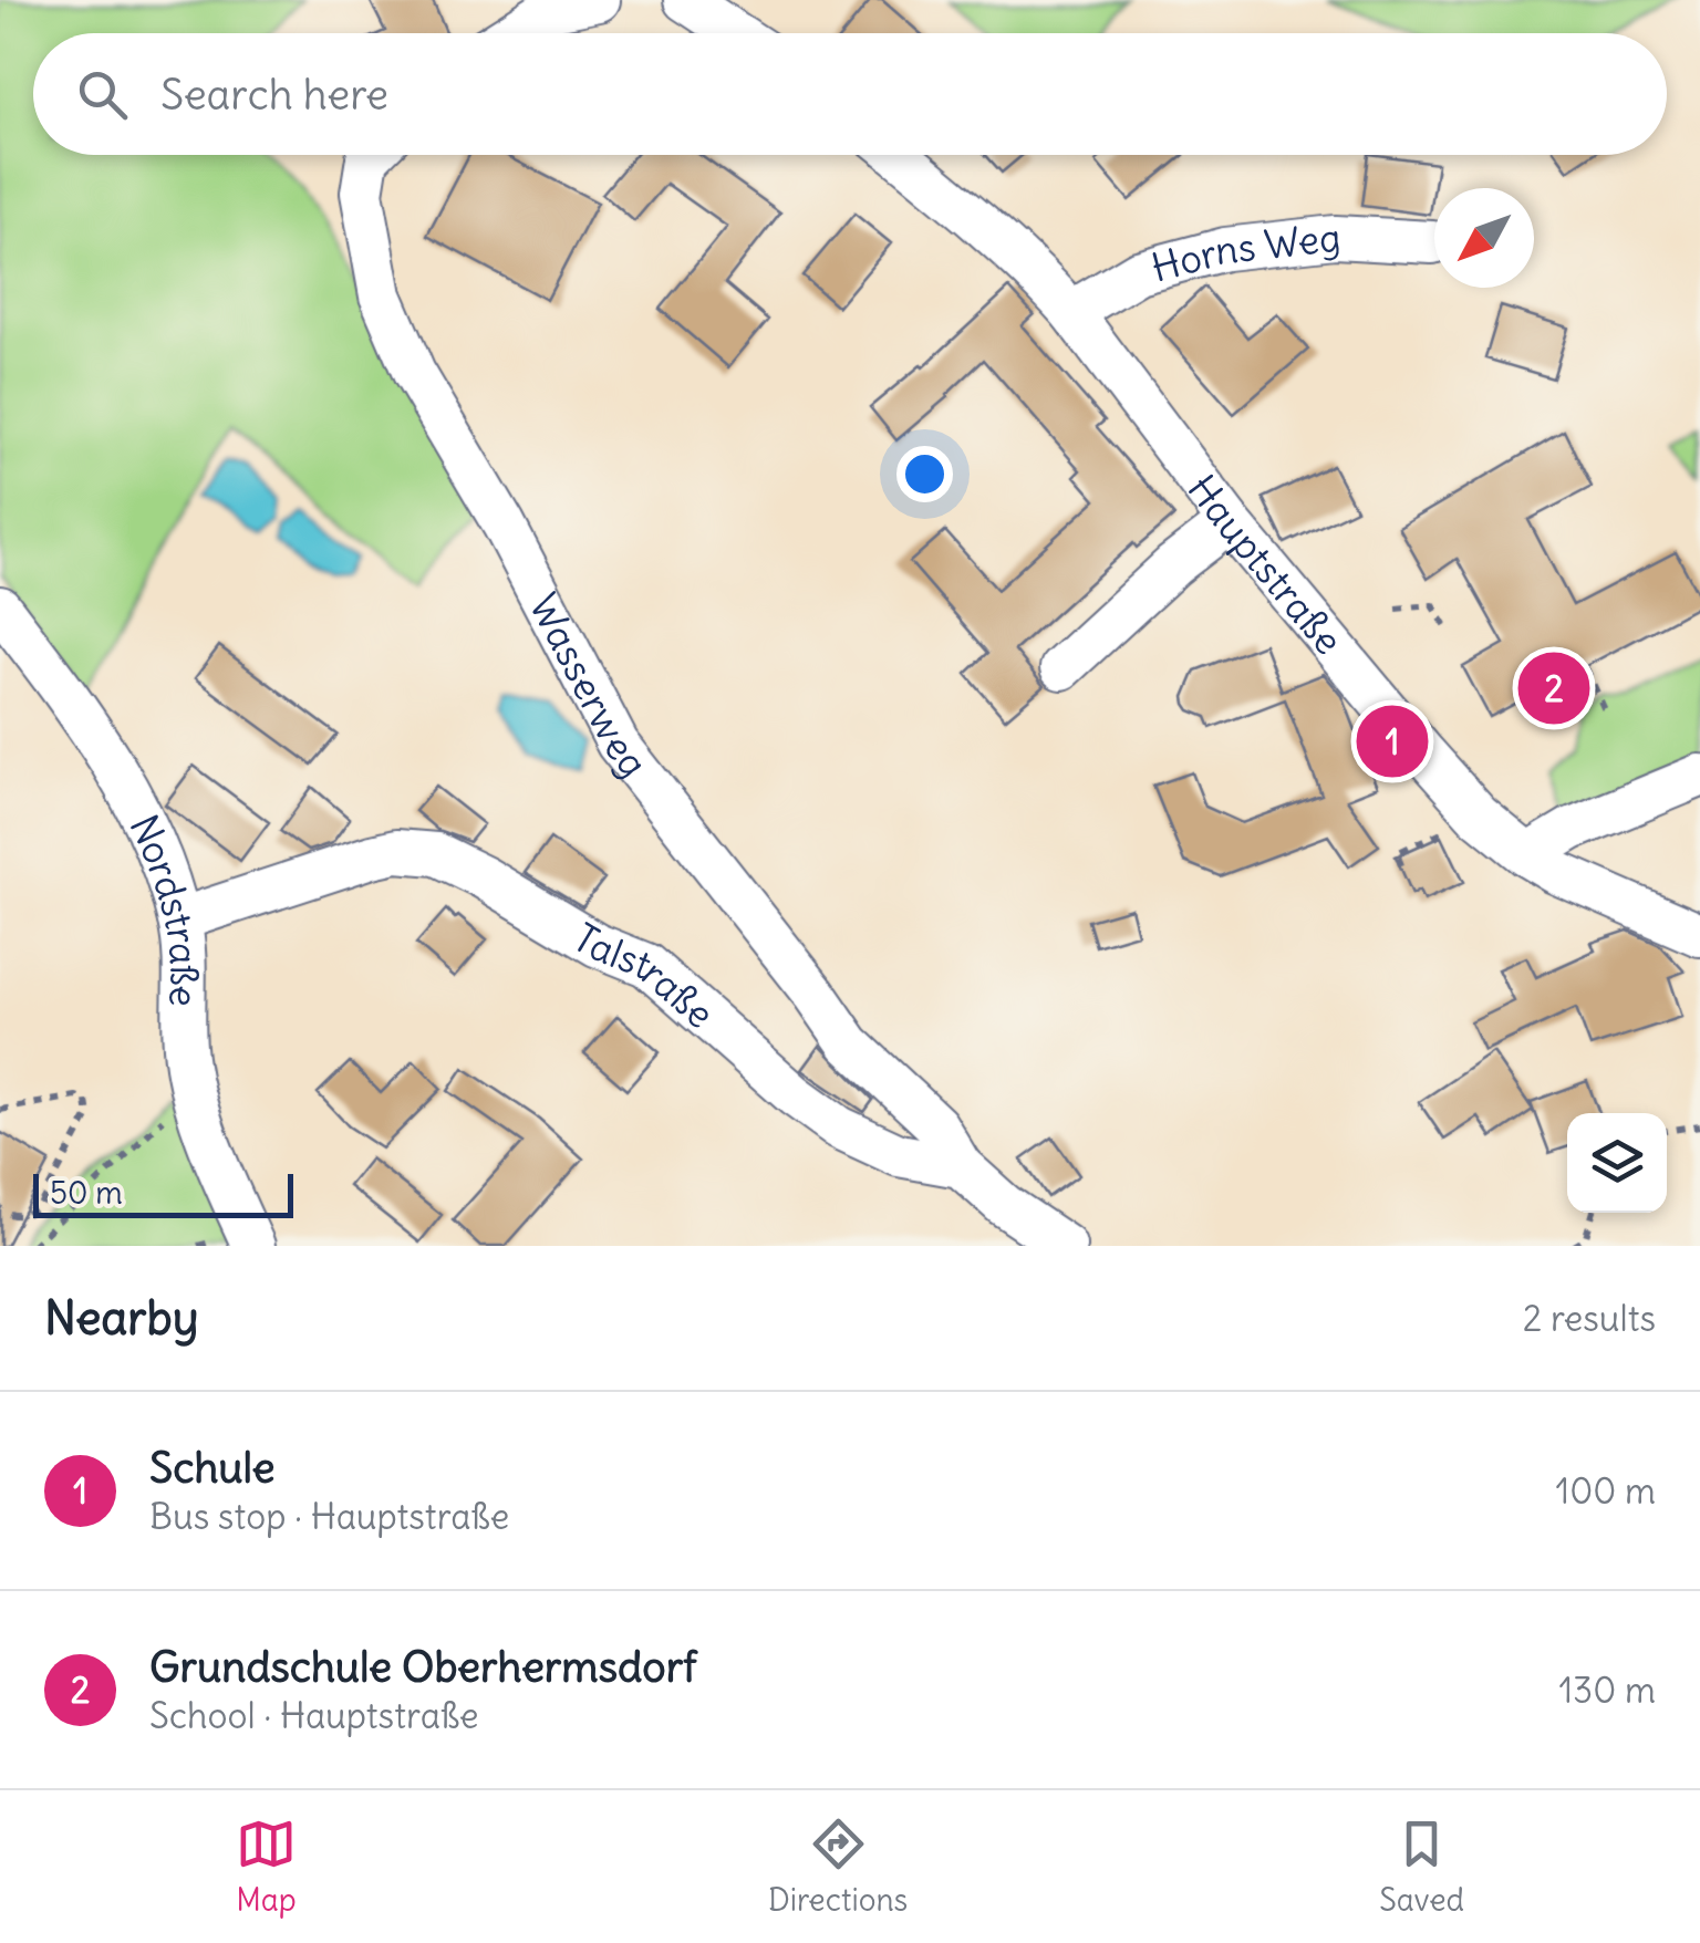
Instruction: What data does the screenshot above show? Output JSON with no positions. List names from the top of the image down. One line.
{"streets":{"street":["Horns Weg","Hauptstraße","Wasserweg","Nordstraße","Talstraße"]},"crossings":[["Horns Weg","Hauptstraße"],["Wasserweg","Talstraße"],["Nordstraße","Talstraße"]],"scale_bar":"50 m","north":"bottom left","page":{"search":"Search here","pins":["2","1"],"scale":"50 m","heading":["Nearby","2 results"],"list":[{"mark":"1","name":"Schule","note":"Bus stop · Hauptstraße","value":"100 m"},{"mark":"2","name":"Grundschule Oberhermsdorf","note":"School · Hauptstraße","value":"130 m"}],"nav":["Map","Directions","Saved"]}}
